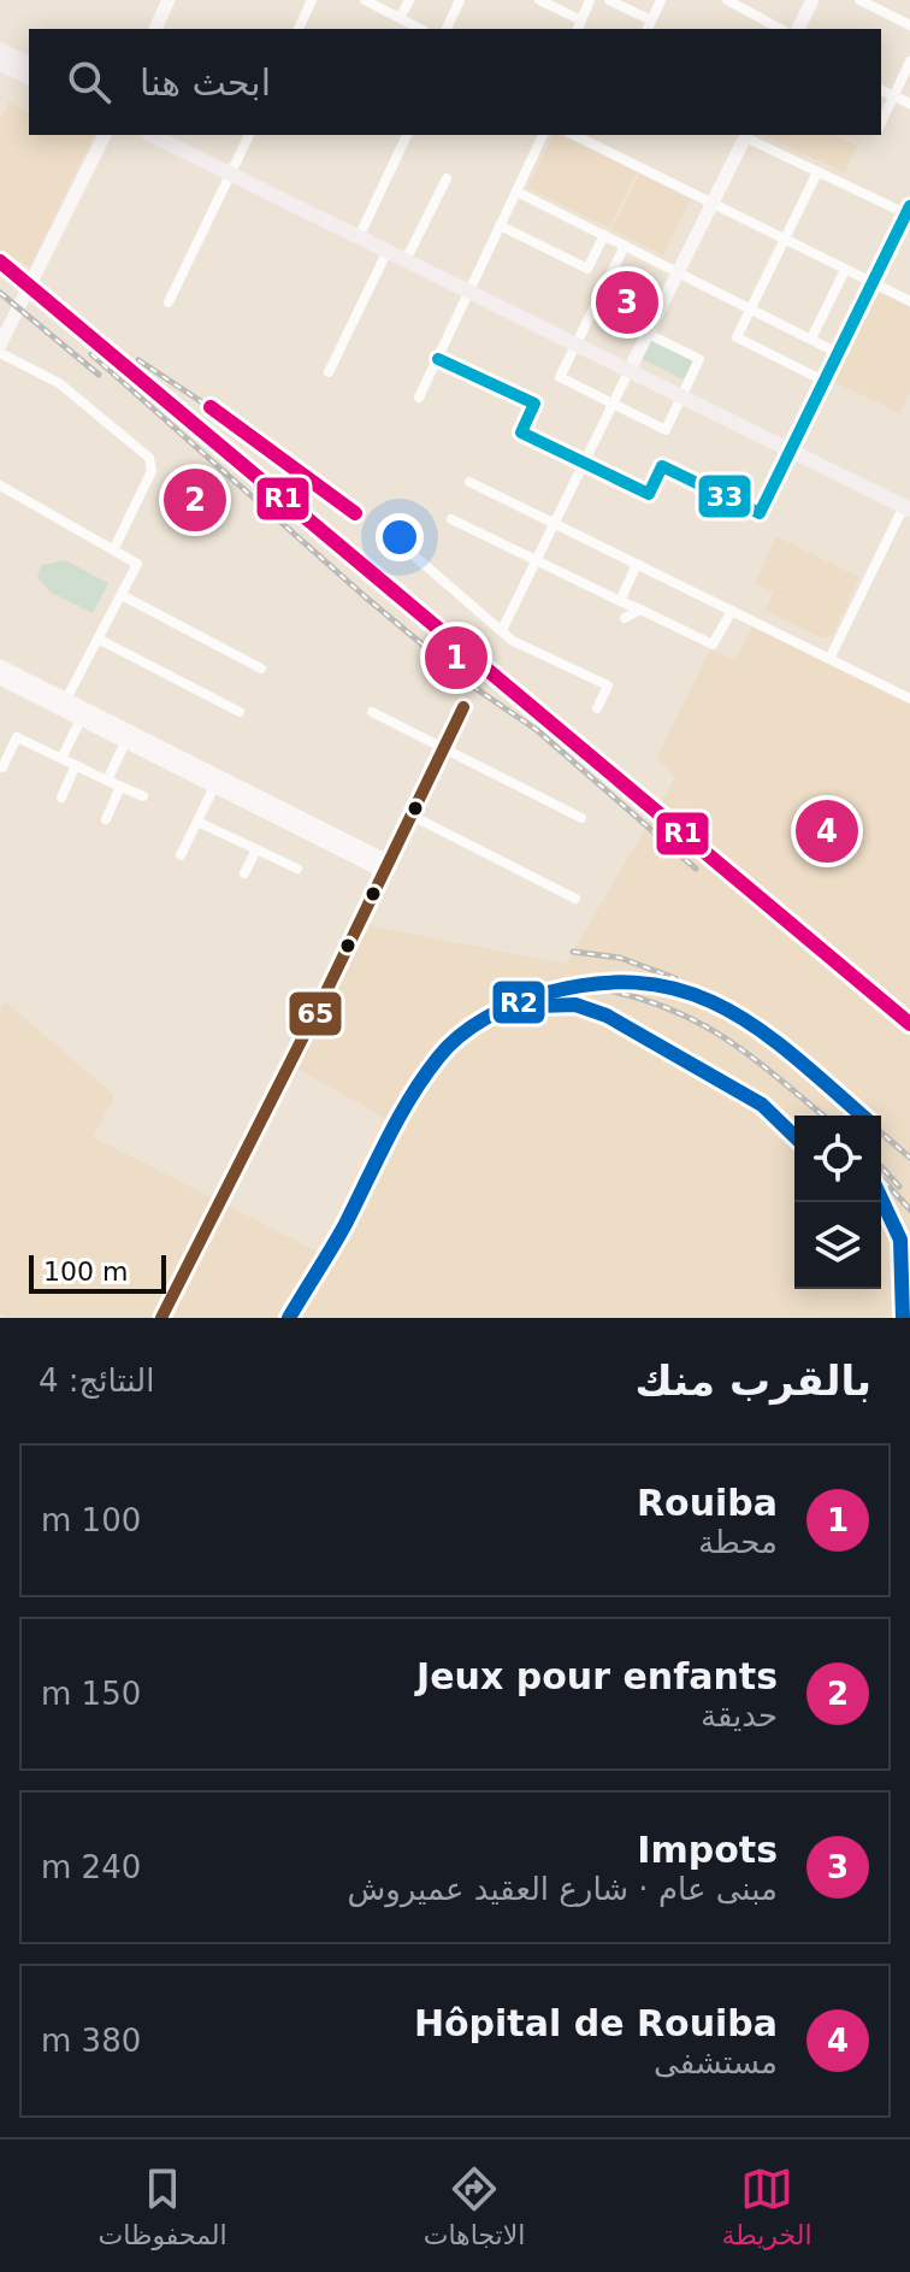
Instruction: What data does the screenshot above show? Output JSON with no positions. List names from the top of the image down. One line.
{"lines":["transit line 33","transit line R1","transit line 65","transit line R2"],"scale_bar":"100 m","page":{"search":"ابحث هنا","pins":["3","2","1","4"],"scale":"100 m","heading":["بالقرب منك","النتائج: 4"],"list":[{"mark":"1","name":"Rouiba","note":"محطة","value":"100 m"},{"mark":"2","name":"Jeux pour enfants","note":"حديقة","value":"150 m"},{"mark":"3","name":"Impots","note":"مبنى عام · شارع العقيد عميروش","value":"240 m"},{"mark":"4","name":"Hôpital de Rouiba","note":"مستشفى","value":"380 m"}],"nav":["الخريطة","الاتجاهات","المحفوظات"]}}
